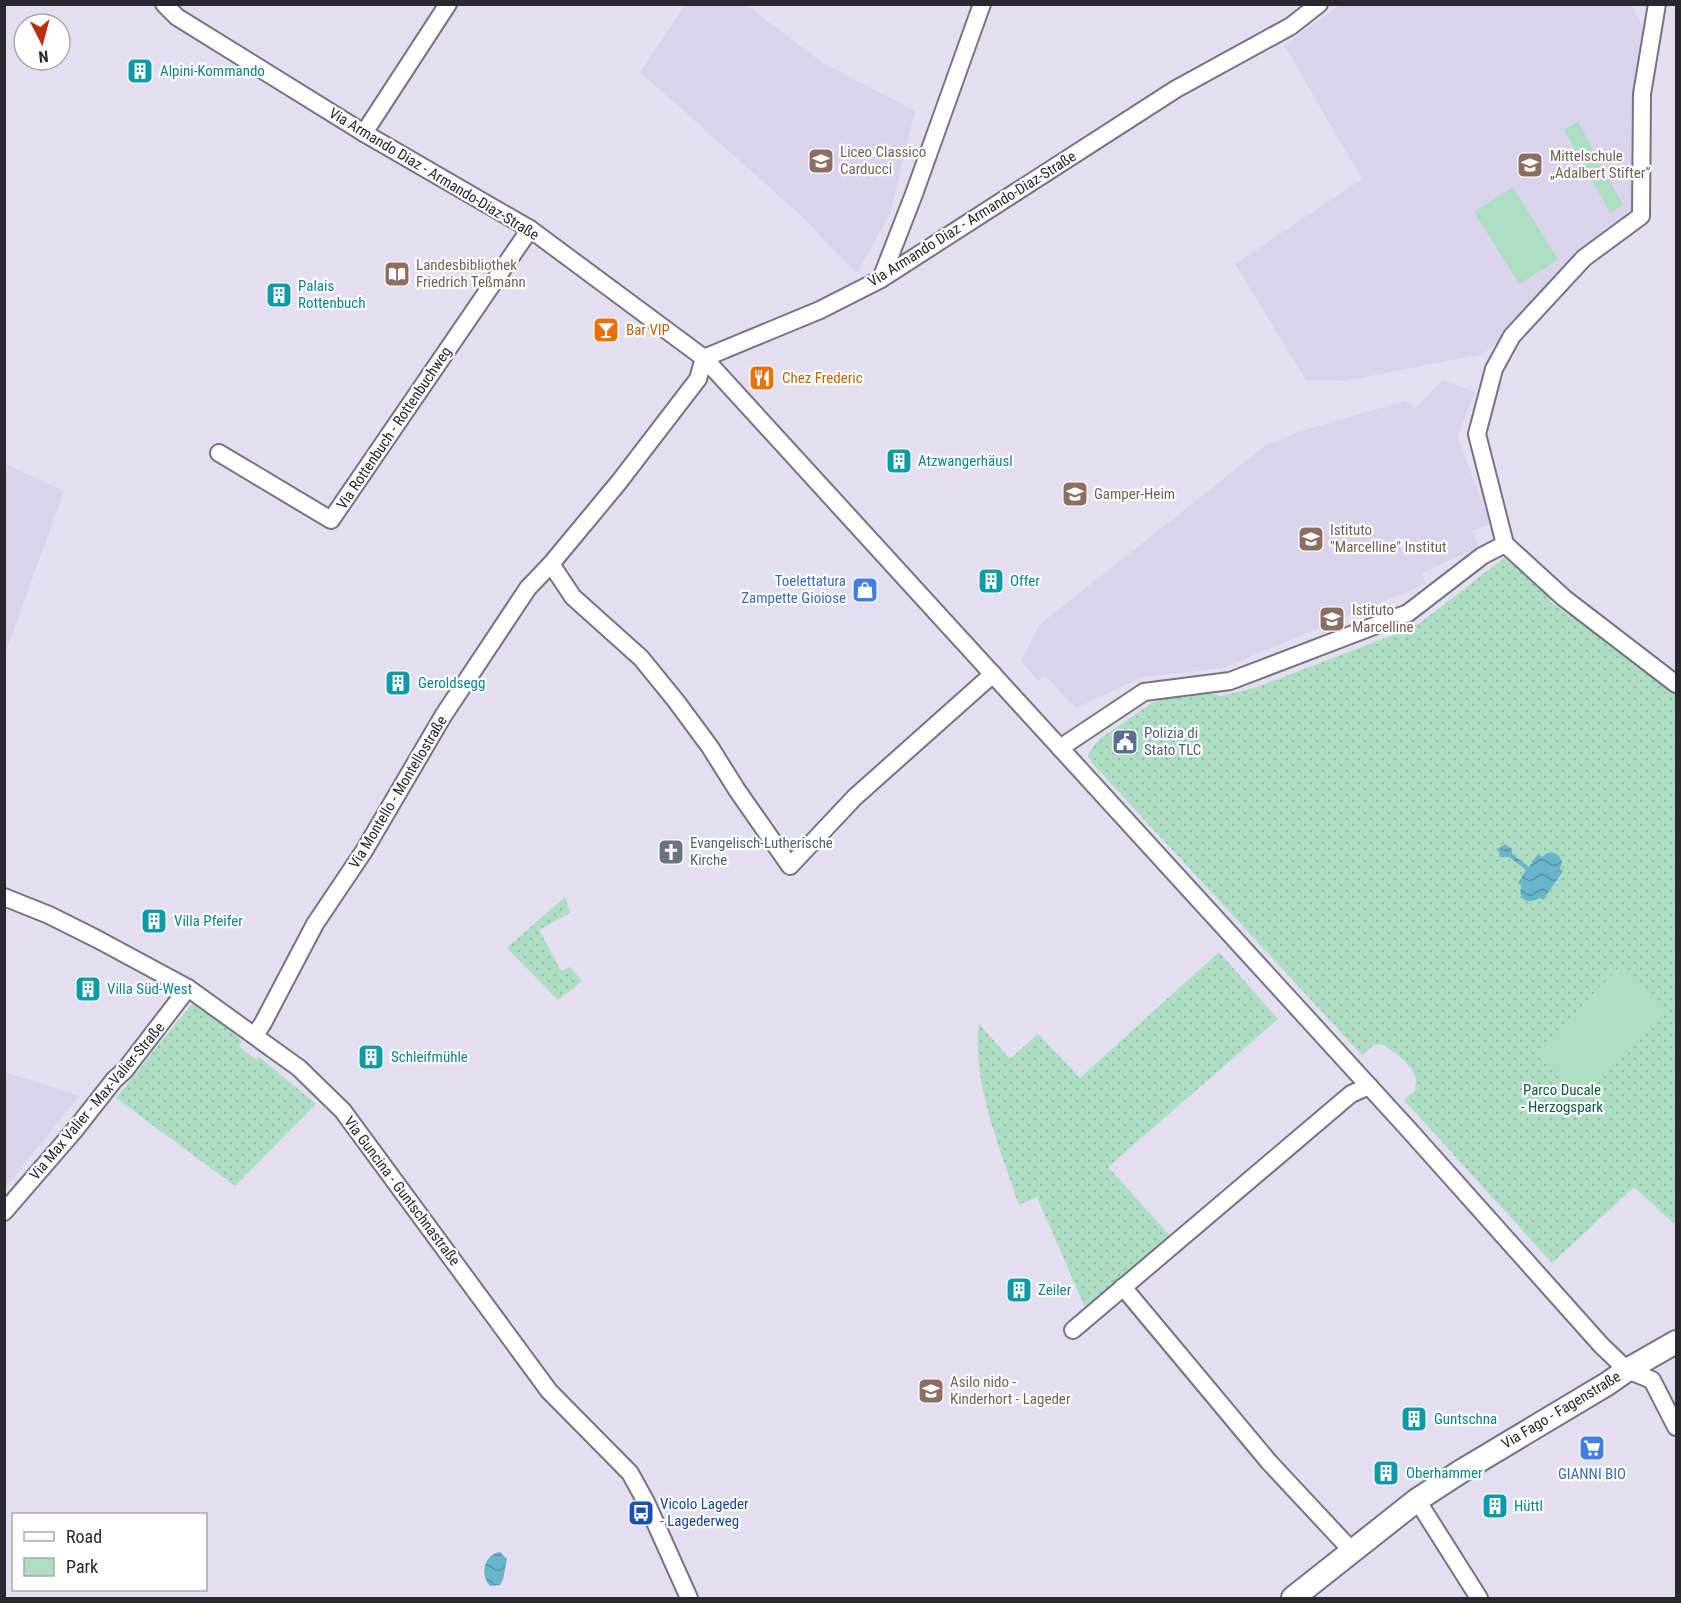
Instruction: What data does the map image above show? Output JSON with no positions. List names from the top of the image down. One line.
{"streets":{"street":["Via Armando Diaz - Armando-Diaz-Straße","Via Rottenbuch - Rottenbuchweg","Via Montello - Montellostraße","Via Max Valier - Max-Valier-Straße","Via Guncina - Guntschnastraße","Via Fago - Fagenstraße"]},"crossings":[["Via Armando Diaz - Armando-Diaz-Straße","Via Rottenbuch - Rottenbuchweg"],["Via Armando Diaz - Armando-Diaz-Straße","Via Montello - Montellostraße"],["Via Montello - Montellostraße","Via Guncina - Guntschnastraße"],["Via Max Valier - Max-Valier-Straße","Via Guncina - Guntschnastraße"]],"parks":["Parco Ducale - Herzogspark"],"places":{"building":["Alpini-Kommando","Palais Rottenbuch","Atzwangerhäusl","Offer","Geroldsegg","Villa Pfeifer","Villa Süd-West","Schleifmühle","Zeiler","Guntschna","Oberhammer","Hüttl"],"school or university":["Liceo Classico Carducci","Mittelschule „Adalbert Stifter”","Gamper-Heim","Istituto \"Marcelline\" Institut","Istituto Marcelline","Asilo nido - Kinderhort - Lageder"],"library":["Landesbibliothek Friedrich Teßmann"],"bar":["Bar VIP"],"restaurant":["Chez Frederic"],"shop":["Toelettatura Zampette Gioiose"],"public building":["Polizia di Stato TLC"],"church":["Evangelisch-Lutherische Kirche"],"supermarket":["GIANNI BIO"],"bus stop":["Vicolo Lageder - Lagederweg"]},"legend":["Road","Park"],"north":"bottom"}
